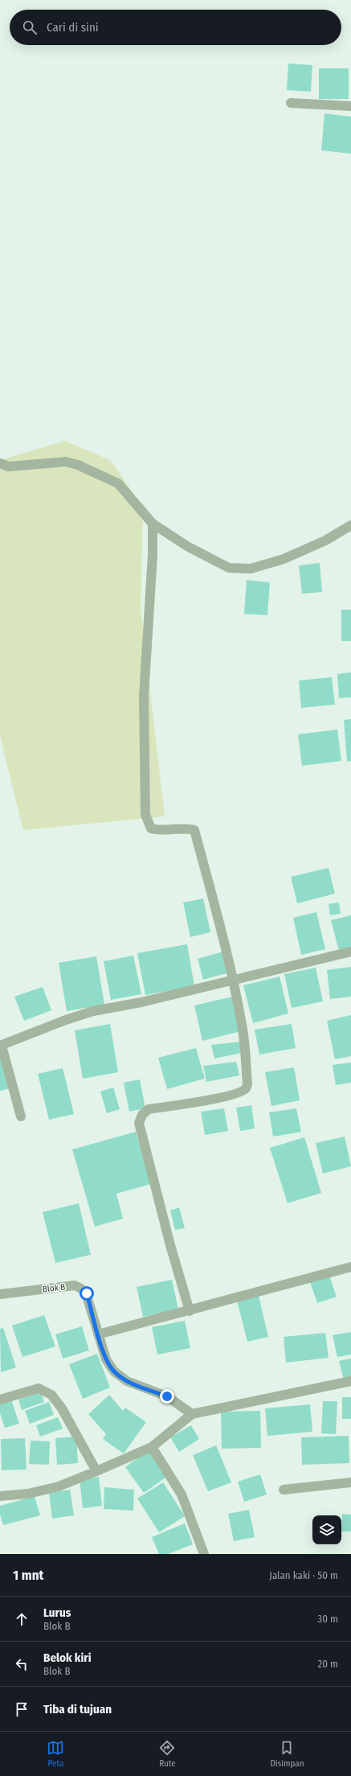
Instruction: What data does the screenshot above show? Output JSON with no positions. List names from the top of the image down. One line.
{"streets":{"street":["Blok B"]},"page":{"search":"Cari di sini","heading":["1 mnt","Jalan kaki · 50 m"],"list":[["Lurus","Blok B","30 m"],["Belok kiri","Blok B","20 m"],"Tiba di tujuan"],"nav":["Peta","Rute","Disimpan"]}}
